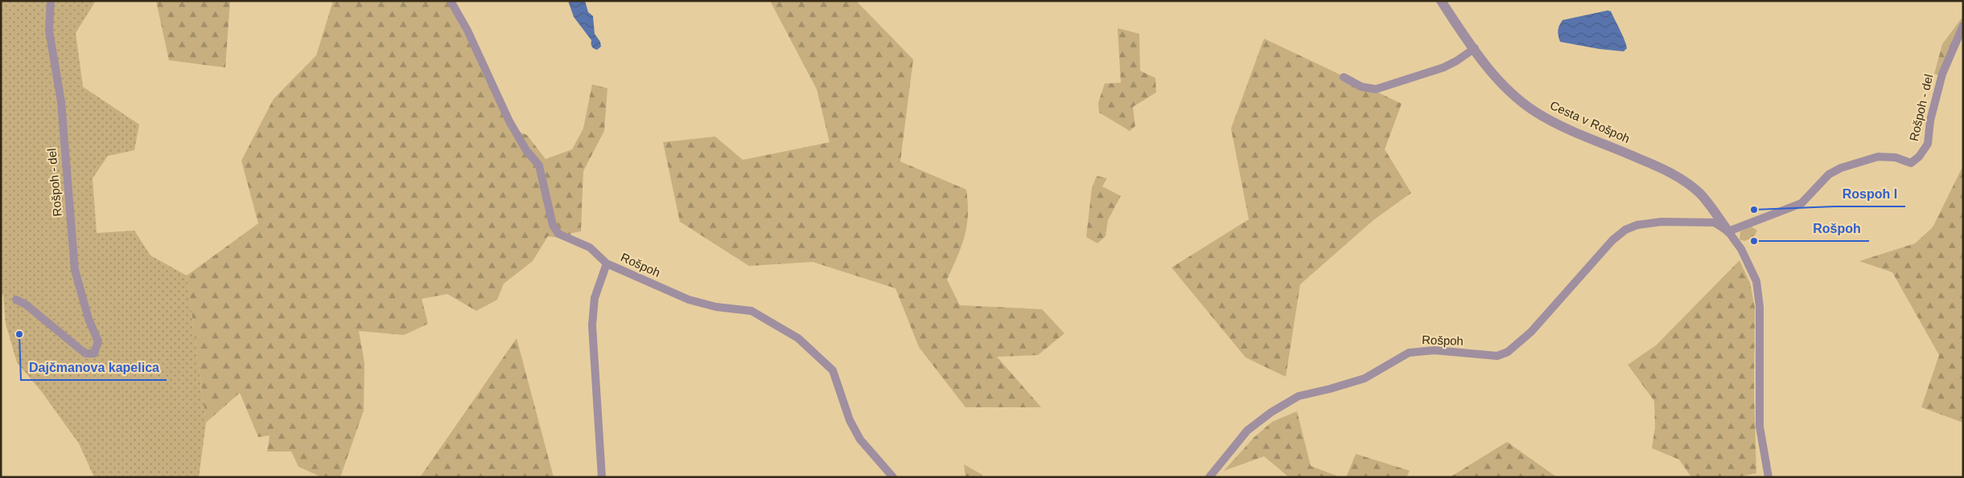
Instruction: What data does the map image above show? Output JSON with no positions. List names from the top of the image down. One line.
{"streets":{"street":["Rošpoh - del","Cesta v Rošpoh","Rošpoh"]},"crossings":[["Rošpoh - del","Cesta v Rošpoh"],["Rošpoh - del","Rošpoh"],["Cesta v Rošpoh","Rošpoh"]],"places":["Rospoh I","Rošpoh","Dajčmanova kapelica"]}
